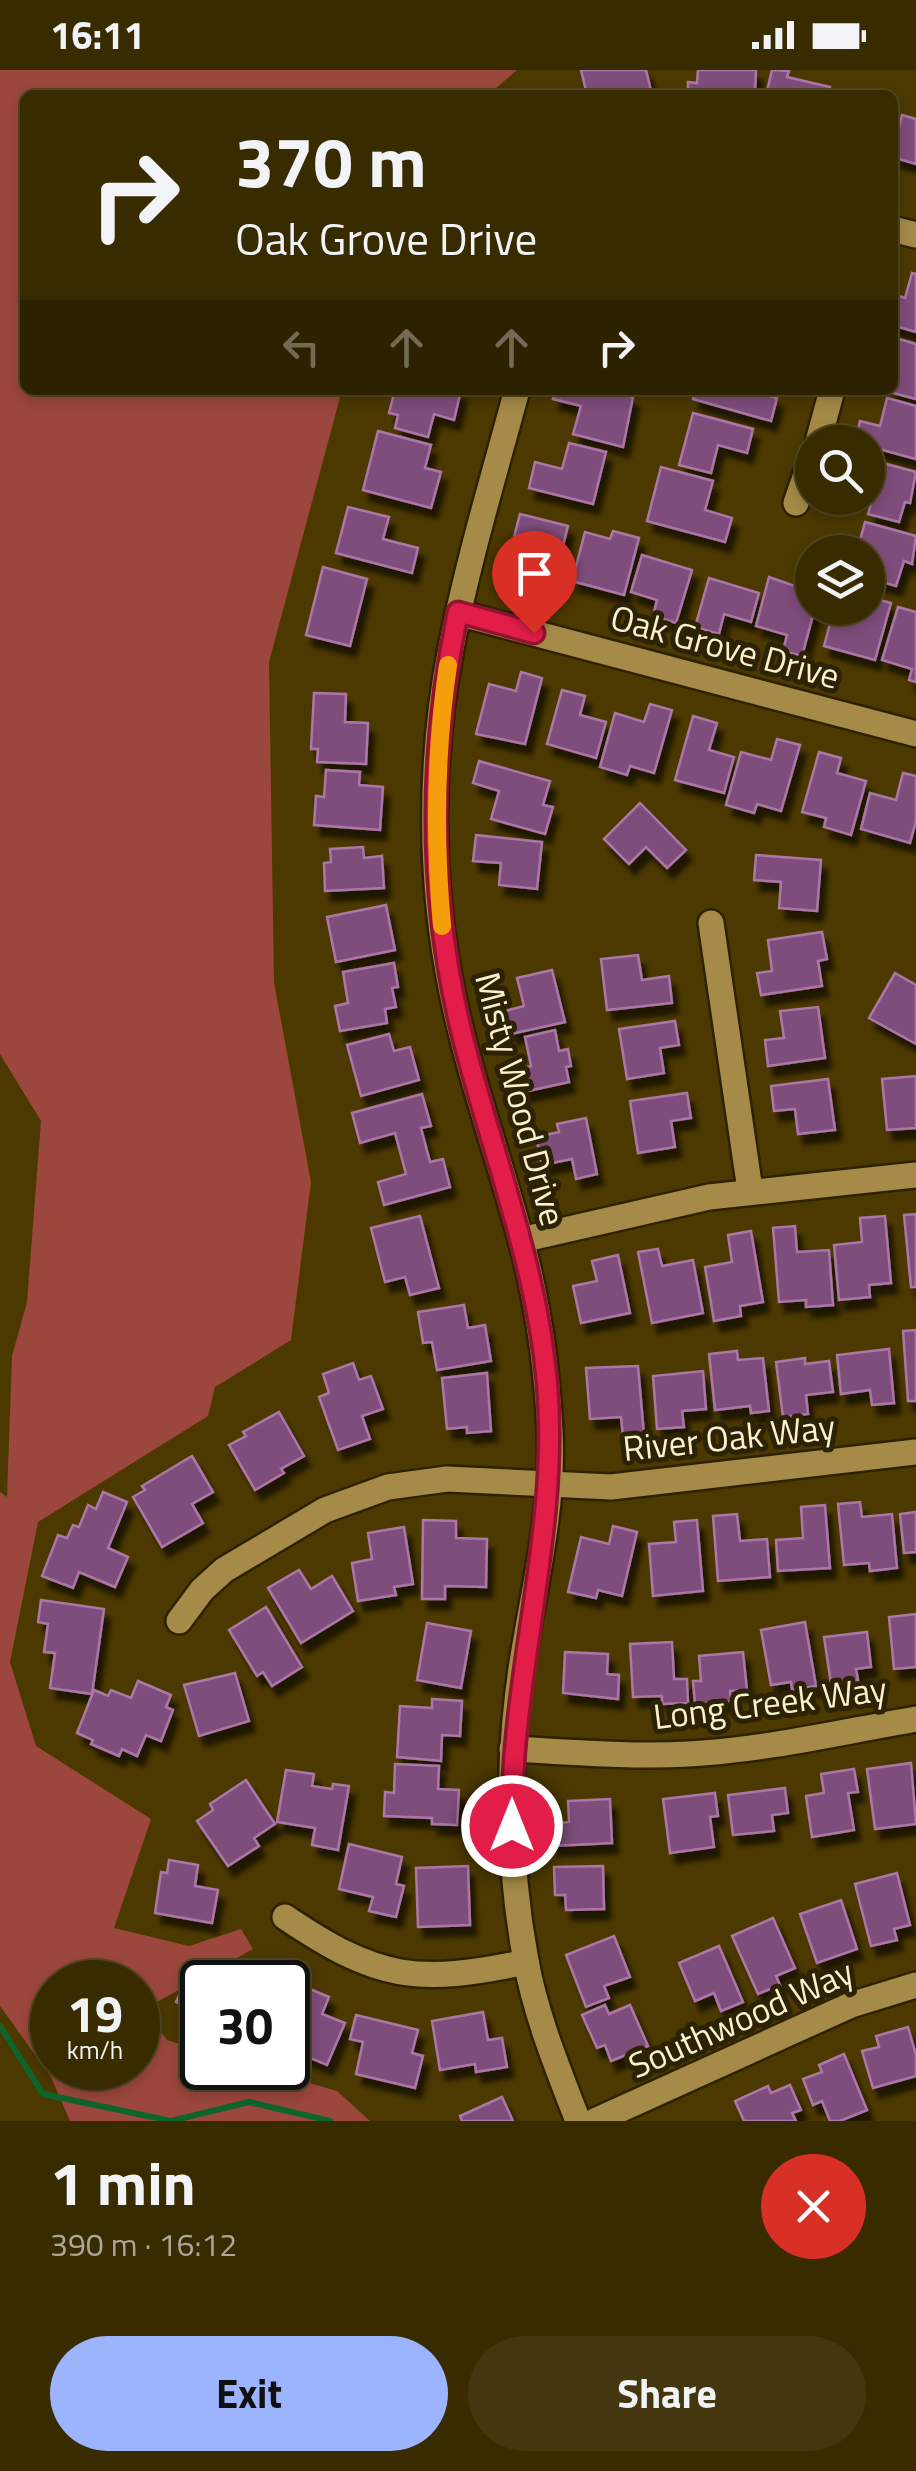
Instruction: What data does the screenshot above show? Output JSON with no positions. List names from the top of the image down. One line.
{"streets":{"street":["Oak Grove Drive","Misty Wood Drive","River Oak Way","Long Creek Way","Southwood Way"]},"crossings":[["Oak Grove Drive","Misty Wood Drive"],["Misty Wood Drive","River Oak Way"],["Misty Wood Drive","Long Creek Way"]],"page":{"status":"16:11","turn":["370 m","Oak Grove Drive"],"speed":"19 km/h","limit":"30","heading":["1 min","390 m · 16:12"],"buttons":["Exit","Share"]}}
